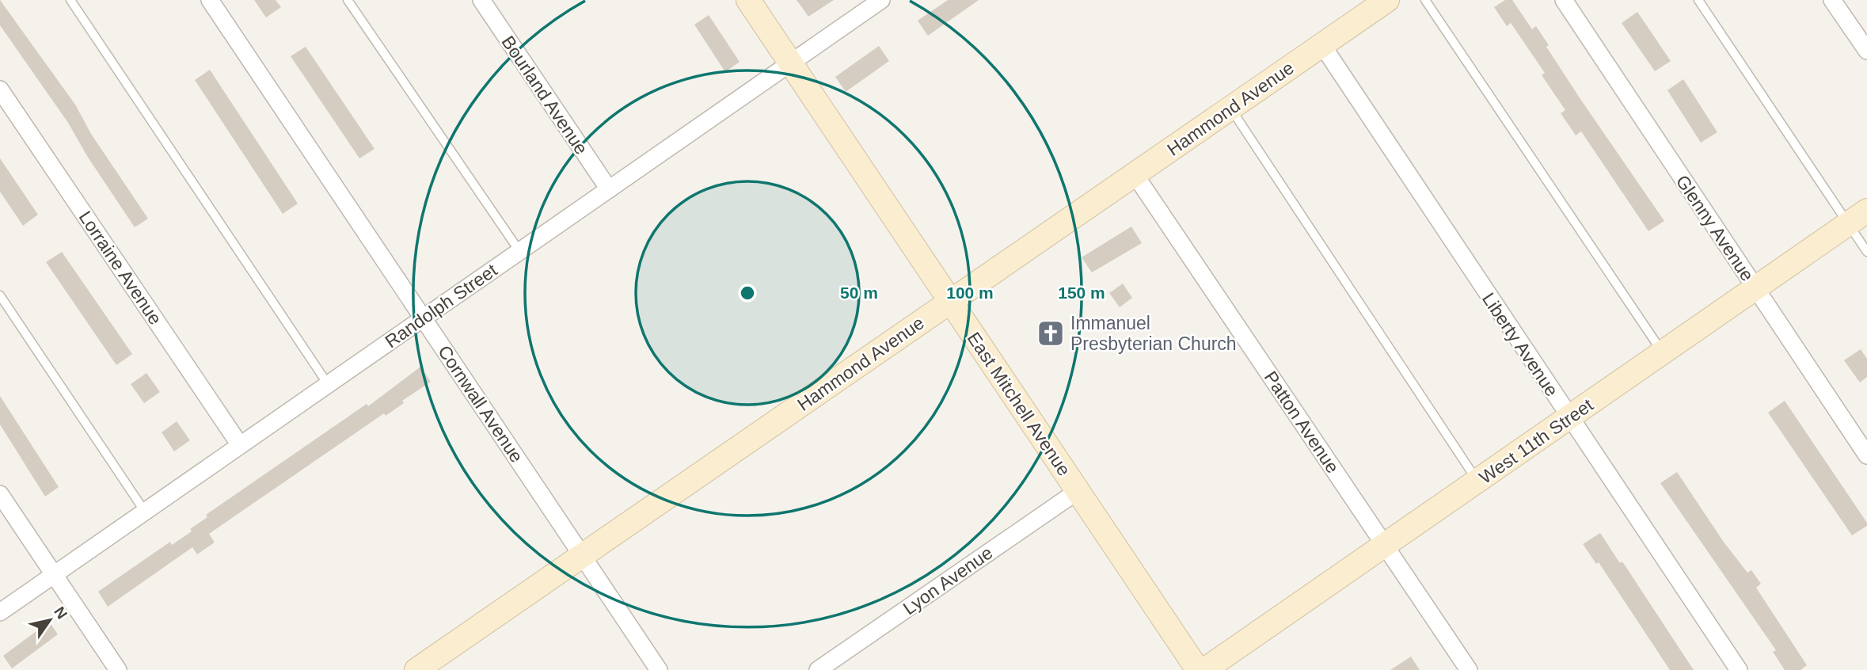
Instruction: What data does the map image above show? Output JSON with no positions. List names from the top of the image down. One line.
{"streets":{"street":["Bourland Avenue","Hammond Avenue","Glenny Avenue","Lorraine Avenue","Randolph Street","Liberty Avenue","Cornwall Avenue","East Mitchell Avenue","Patton Avenue","West 11th Street","Lyon Avenue"]},"crossings":[["Bourland Avenue","Randolph Street"],["Hammond Avenue","Liberty Avenue"],["Hammond Avenue","Cornwall Avenue"],["Hammond Avenue","East Mitchell Avenue"],["Hammond Avenue","Patton Avenue"],["Glenny Avenue","West 11th Street"],["Lorraine Avenue","Randolph Street"],["Randolph Street","Cornwall Avenue"],["Randolph Street","East Mitchell Avenue"],["Liberty Avenue","West 11th Street"],["East Mitchell Avenue","Lyon Avenue"],["Patton Avenue","West 11th Street"]],"places":{"church":["Immanuel Presbyterian Church"]},"north":"top right","rings":["50 m","100 m","150 m"]}
